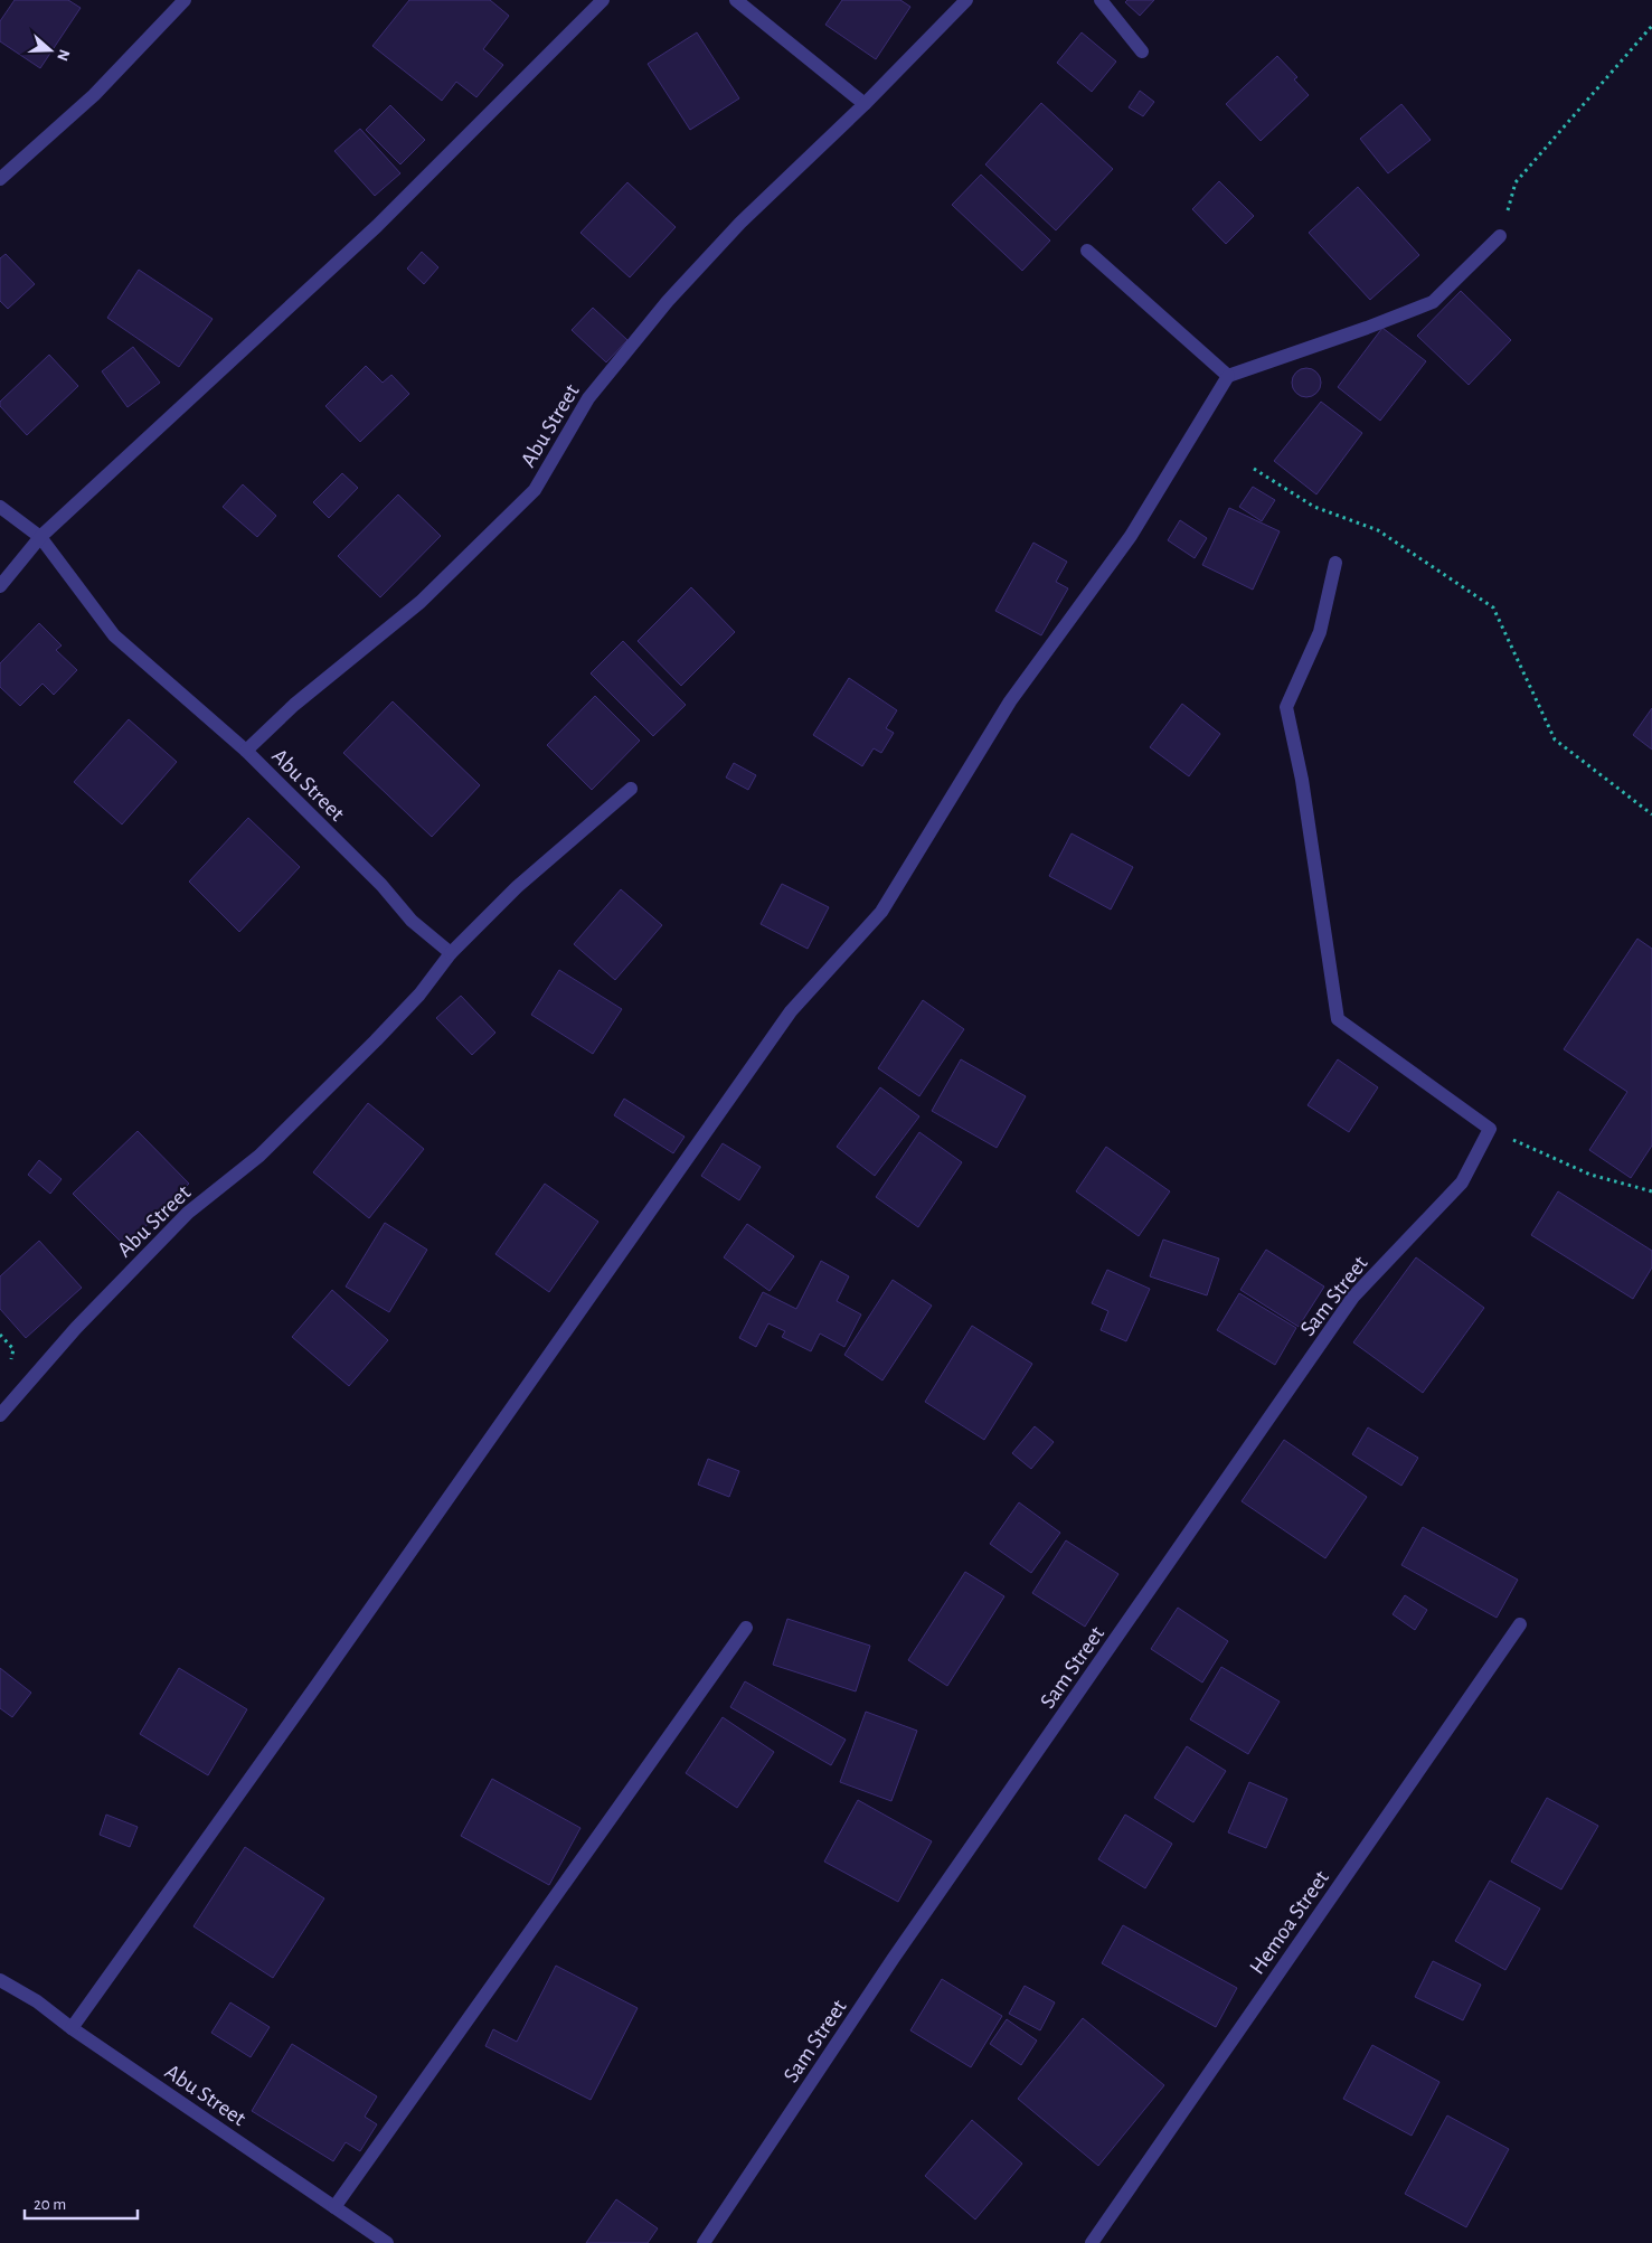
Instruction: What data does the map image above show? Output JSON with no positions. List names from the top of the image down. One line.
{"streets":{"street":["Abu Street","Sam Street","Hemoa Street"]},"scale_bar":"20 m","north":"right"}
